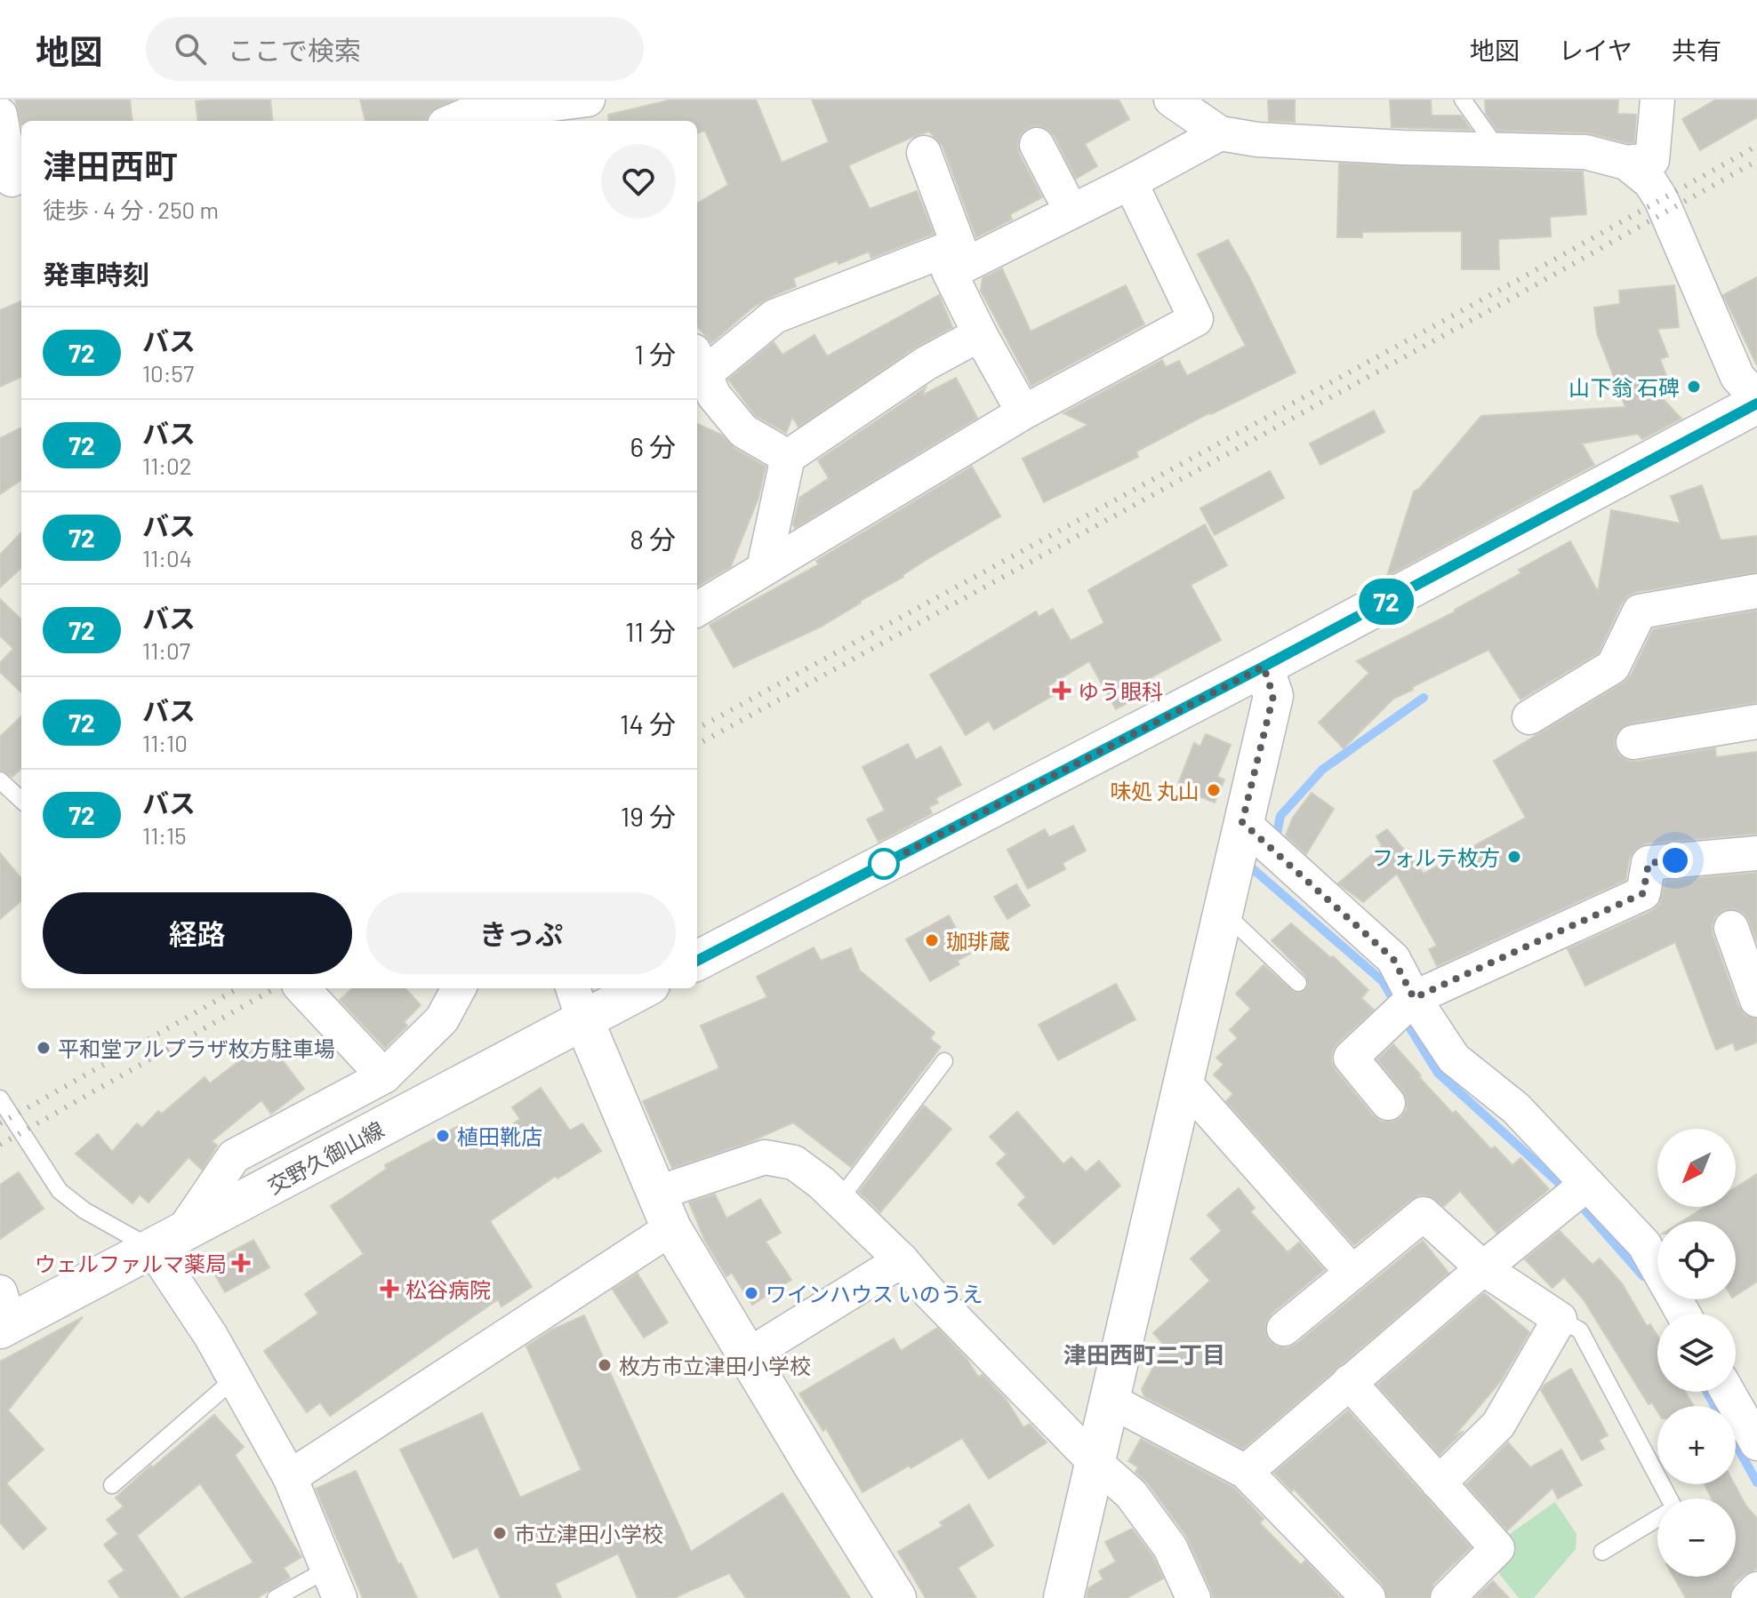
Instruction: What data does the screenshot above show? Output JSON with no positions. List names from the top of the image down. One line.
{"streets":{"main road":["交野久御山線"]},"districts":["津田西町二丁目"],"places":{"other":["山下翁 石碑","味処 丸山","フォルテ枚方","珈琲蔵","平和堂アルプラザ枚方駐車場","植田靴店","ワインハウス いのうえ","枚方市立津田小学校","市立津田小学校"],"health":["ゆう眼科","ウェルファルマ薬局","松谷病院"]},"lines":["bus line 72"],"north":"bottom left","page":{"header":"地図","search":"ここで検索","nav":["地図","レイヤ","共有"],"on_map":"72","heading":[["津田西町","徒歩 · 4 分 · 250 m"],"発車時刻"],"list":[{"mark":"72","name":"バス","note":"10:57","value":"1 分"},{"mark":"72","name":"バス","note":"11:02","value":"6 分"},{"mark":"72","name":"バス","note":"11:04","value":"8 分"},{"mark":"72","name":"バス","note":"11:07","value":"11 分"},{"mark":"72","name":"バス","note":"11:10","value":"14 分"},{"mark":"72","name":"バス","note":"11:15","value":"19 分"}],"buttons":["経路","きっぷ"],"map_buttons":["+","−"]}}
